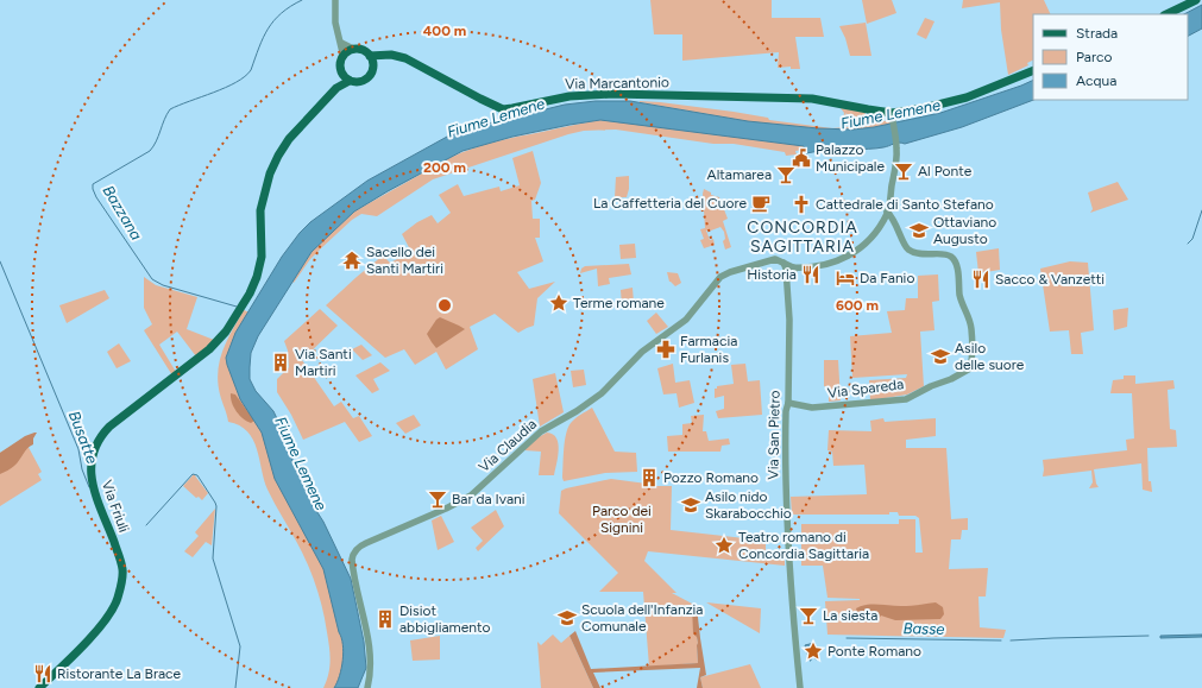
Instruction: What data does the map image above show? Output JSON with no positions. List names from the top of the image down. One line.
{"streets":{"main road":["Via Marcantonio","Via Friuli"],"street":["Via Spareda","Via San Pietro","Via Claudia"]},"crossings":[["Via Marcantonio","Via Friuli"],["Via Spareda","Via San Pietro"],["Via San Pietro","Via Claudia"]],"districts":["CONCORDIA SAGITTARIA"],"water":["Fiume Lemene","Bazzana","Busatte","Basse"],"parks":["Parco dei Signini"],"places":{"public building":["Palazzo Municipale"],"bar":["Al Ponte","Altamarea","Bar da Ivani","La siesta"],"cafe":["La Caffetteria del Cuore"],"church":["Cattedrale di Santo Stefano"],"school or university":["Ottaviano Augusto","Asilo delle suore","Asilo nido Skarabocchio","Scuola dell'Infanzia Comunale"],"temple":["Sacello dei Santi Martiri"],"restaurant":["Historia","Sacco & Vanzetti","Ristorante La Brace"],"hotel":["Da Fanio"],"place":["Terme romane","Teatro romano di Concordia Sagittaria","Ponte Romano"],"pharmacy":["Farmacia Furlanis"],"building":["Via Santi Martiri","Pozzo Romano","Disiot abbigliamento"]},"legend":["Strada","Parco","Acqua"],"rings":["400 m","200 m","600 m"]}
